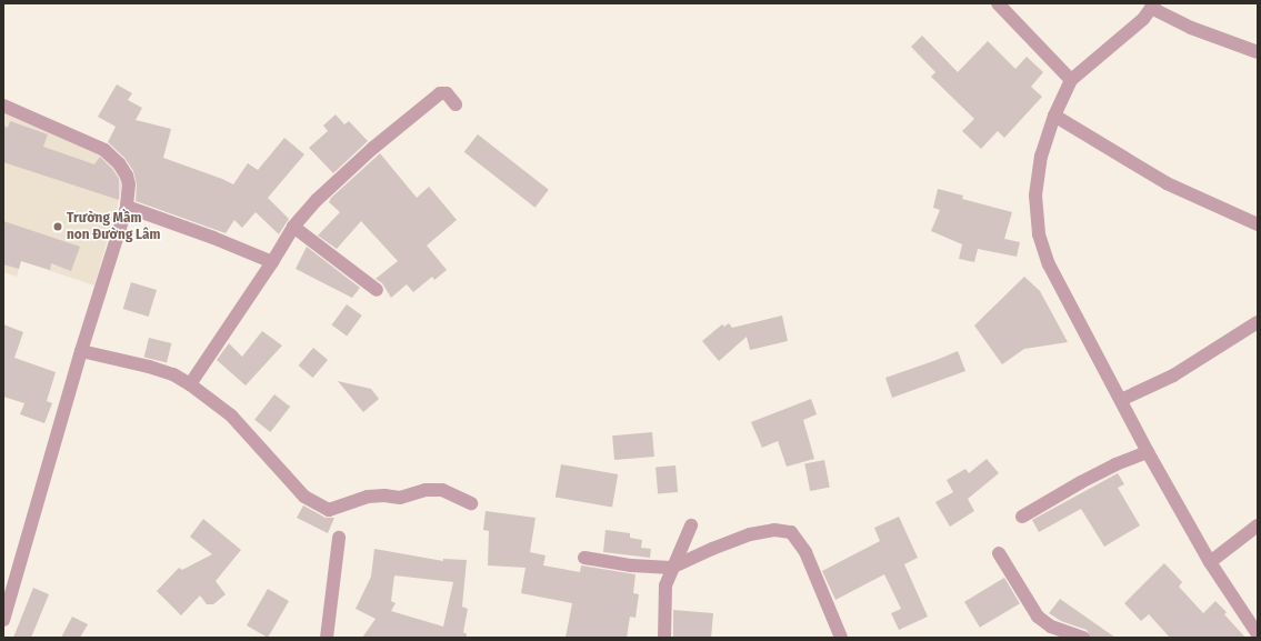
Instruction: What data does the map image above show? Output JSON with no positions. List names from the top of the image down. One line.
{"places":["Trường Mầm non Đường Lâm"]}
